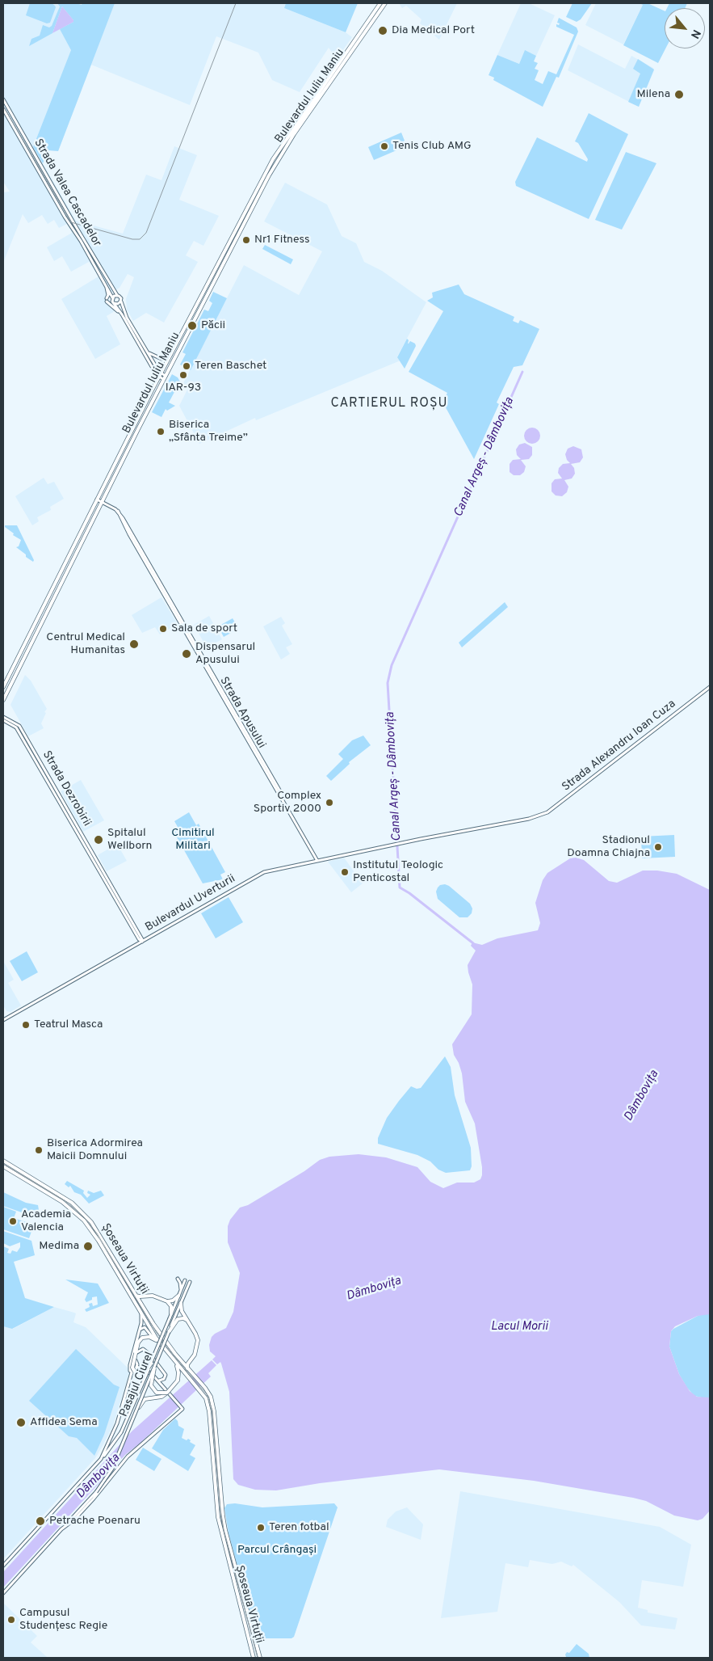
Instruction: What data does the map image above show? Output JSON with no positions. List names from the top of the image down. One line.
{"streets":{"main road":["Bulevardul Iuliu Maniu","Strada Valea Cascadelor","Strada Apusului","Strada Alexandru Ioan Cuza","Strada Dezrobirii","Bulevardul Uverturii","Șoseaua Virtuții","Pasajul Ciurel"]},"crossings":[["Bulevardul Iuliu Maniu","Strada Apusului"],["Strada Apusului","Bulevardul Uverturii"],["Strada Alexandru Ioan Cuza","Bulevardul Uverturii"],["Strada Dezrobirii","Bulevardul Uverturii"]],"districts":["CARTIERUL ROȘU"],"water":["Canal Argeș - Dâmbovița","Dâmbovița","Lacul Morii"],"parks":["Cimitirul Militari","Parcul Crângași"],"places":["Dia Medical Port","Milena","Tenis Club AMG","Nr1 Fitness","Păcii","Teren Baschet","IAR-93","Biserica „Sfânta Treime”","Sala de sport","Centrul Medical Humanitas","Dispensarul Apusului","Complex Sportiv 2000","Spitalul Wellborn","Stadionul Doamna Chiajna","Institutul Teologic Penticostal","Teatrul Masca","Biserica Adormirea Maicii Domnului","Academia Valencia","Medima","Affidea Sema","Petrache Poenaru","Teren fotbal","Campusul Studențesc Regie"],"north":"bottom right"}
